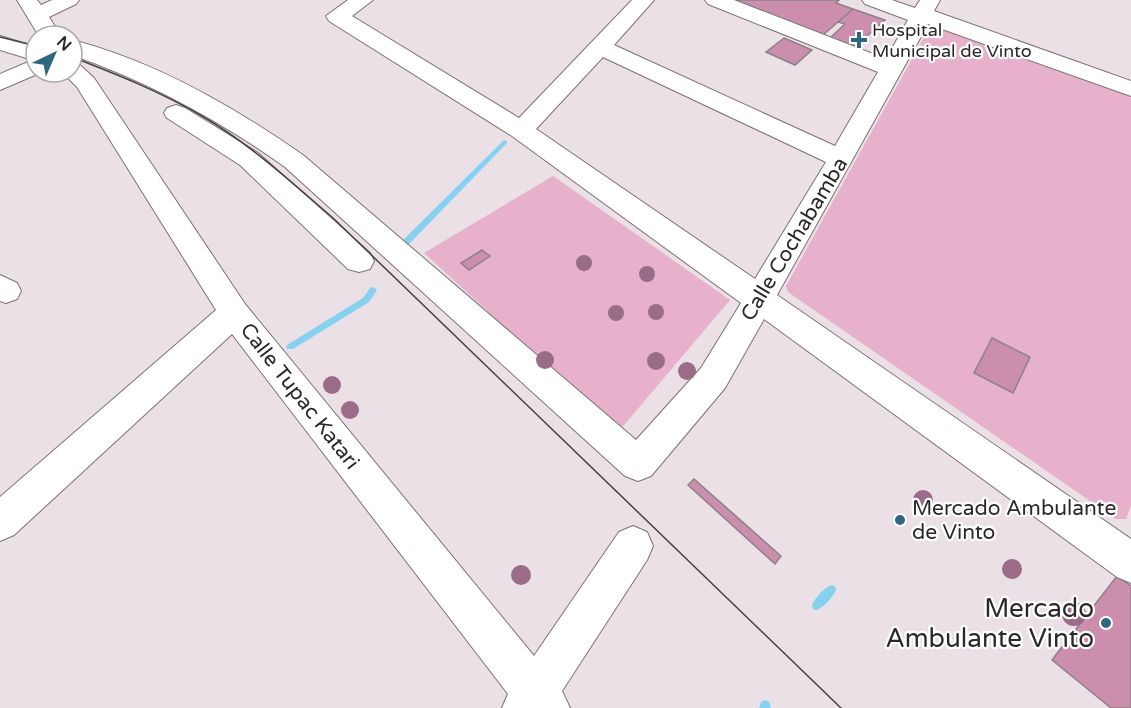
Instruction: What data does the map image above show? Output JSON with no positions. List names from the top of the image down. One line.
{"streets":{"street":["Calle Cochabamba","Calle Tupac Katari"]},"places":{"health":["Hospital Municipal de Vinto"],"other":["Mercado Ambulante de Vinto","Mercado Ambulante Vinto"]},"north":"top right"}
